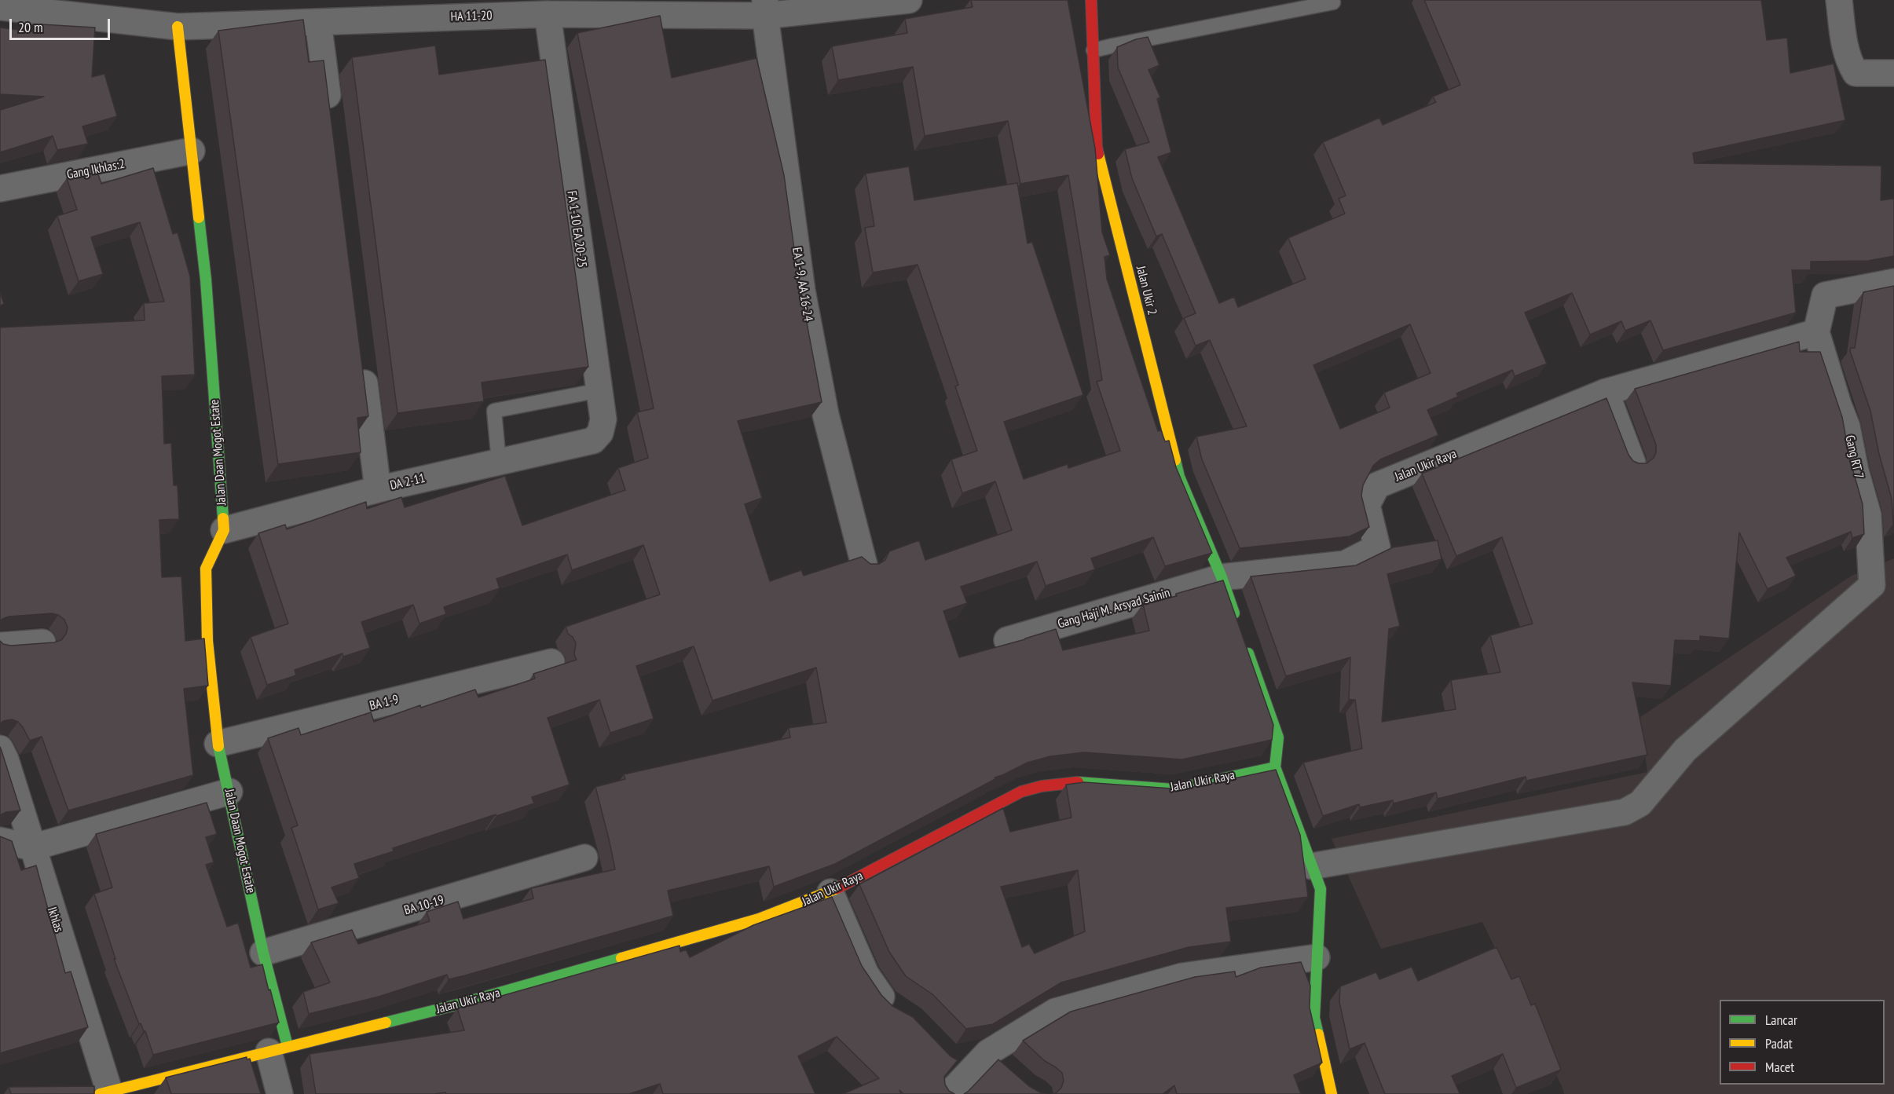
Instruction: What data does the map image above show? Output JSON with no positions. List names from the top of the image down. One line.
{"streets":{"street":["HA 11-20","Gang Ikhlas:2","FA 1-10 EA 20-25","EA 1-9, AA 16-24","Jalan Ukir 2","Jalan Daan Mogot Estate","Gang RT 7","Jalan Ukir Raya","DA 2-11","Gang Haji M. Arsyad Sainin","BA 1-9","BA 10-19","Ikhlas"]},"crossings":[["HA 11-20","FA 1-10 EA 20-25"],["HA 11-20","EA 1-9, AA 16-24"],["HA 11-20","Jalan Daan Mogot Estate"],["Gang Ikhlas:2","Jalan Daan Mogot Estate"],["FA 1-10 EA 20-25","DA 2-11"],["Jalan Ukir 2","Jalan Ukir Raya"],["Jalan Ukir 2","Gang Haji M. Arsyad Sainin"],["Jalan Daan Mogot Estate","Jalan Ukir Raya"],["Jalan Daan Mogot Estate","DA 2-11"],["Jalan Daan Mogot Estate","BA 1-9"],["Jalan Daan Mogot Estate","BA 10-19"],["Gang RT 7","Jalan Ukir Raya"],["Jalan Ukir Raya","Gang Haji M. Arsyad Sainin"],["Jalan Ukir Raya","Ikhlas"]],"legend":["Lancar","Padat","Macet"],"scale_bar":"20 m"}
